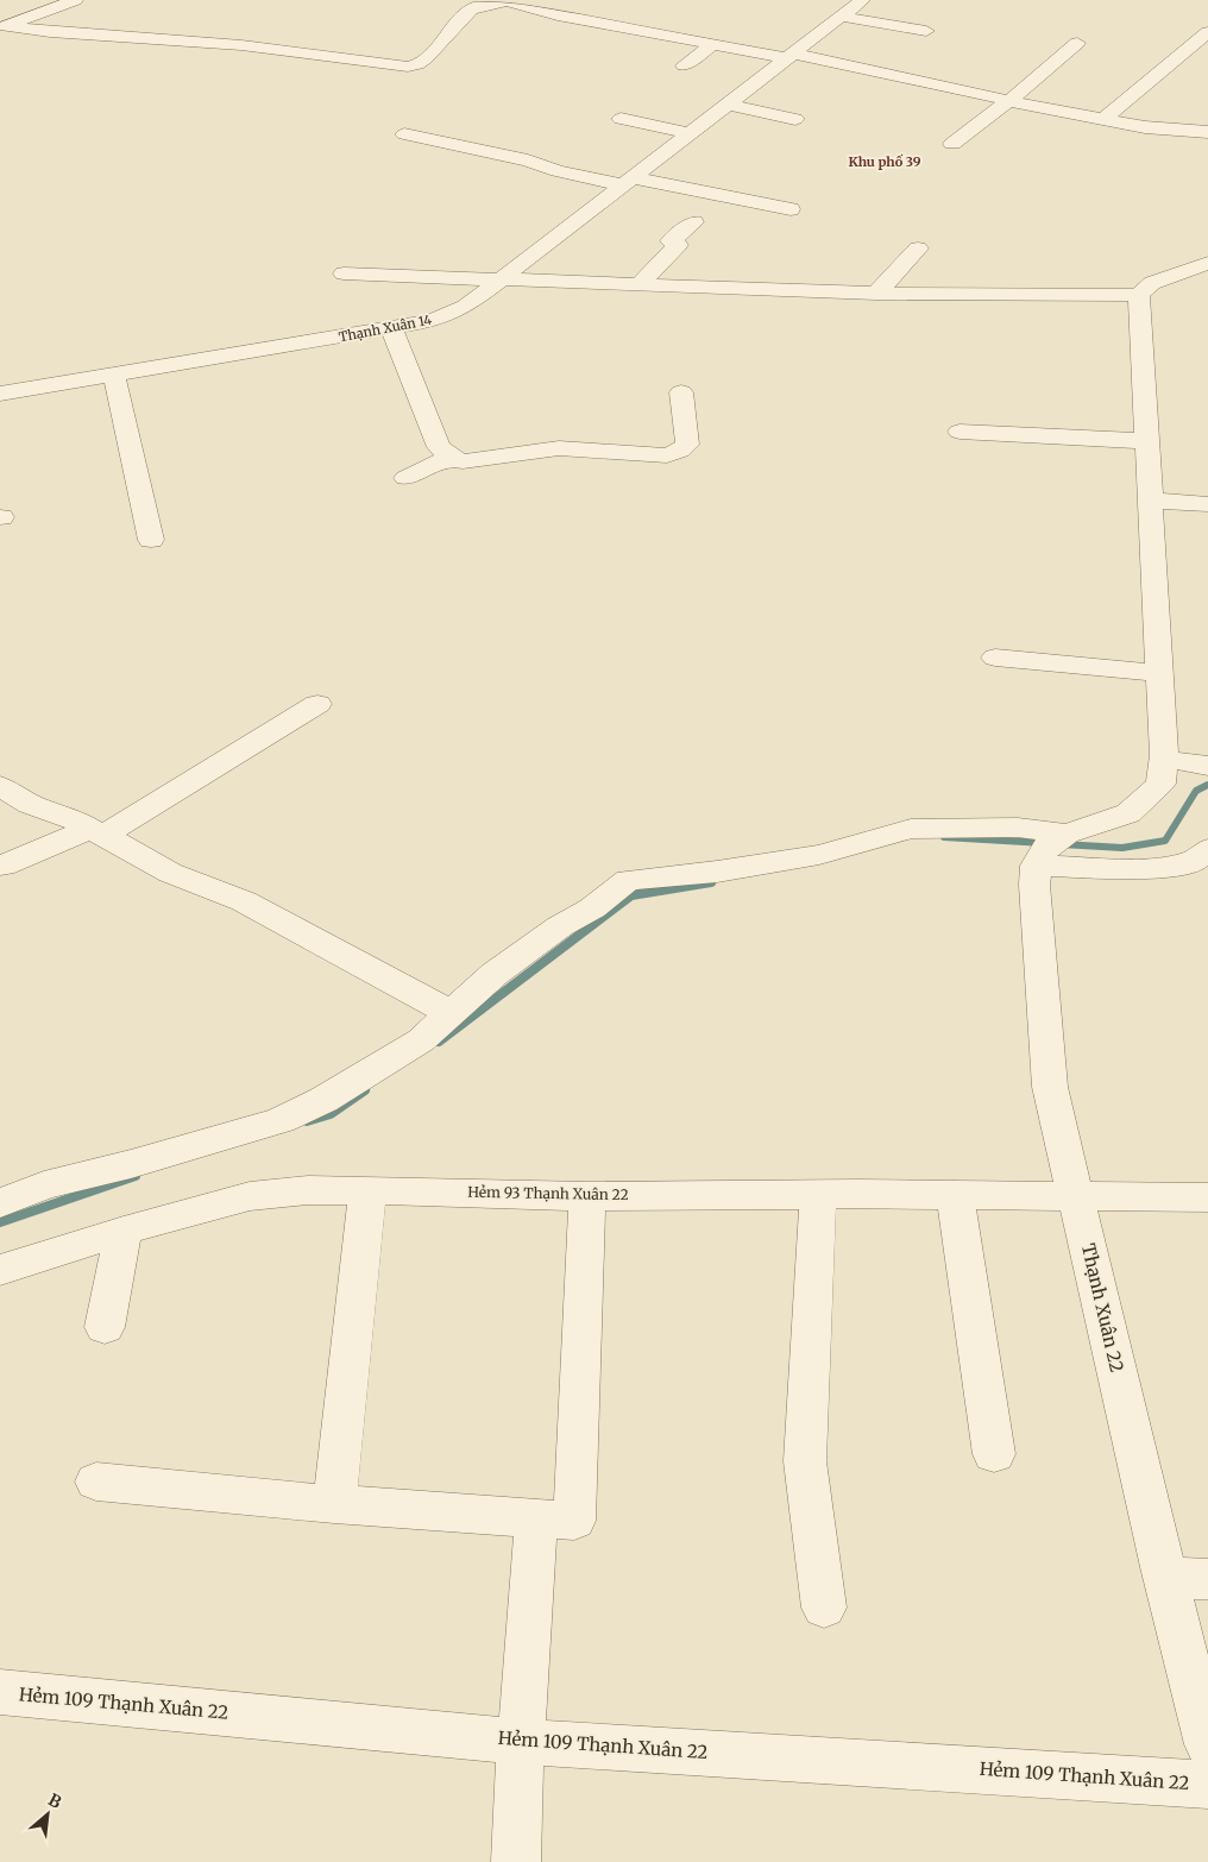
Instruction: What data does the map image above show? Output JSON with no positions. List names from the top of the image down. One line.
{"streets":{"street":["Thạnh Xuân 14","Hẻm 93 Thạnh Xuân 22","Thạnh Xuân 22","Hẻm 109 Thạnh Xuân 22"]},"crossings":[["Hẻm 93 Thạnh Xuân 22","Thạnh Xuân 22"]],"districts":["Khu phố 39"],"north":"top right"}
